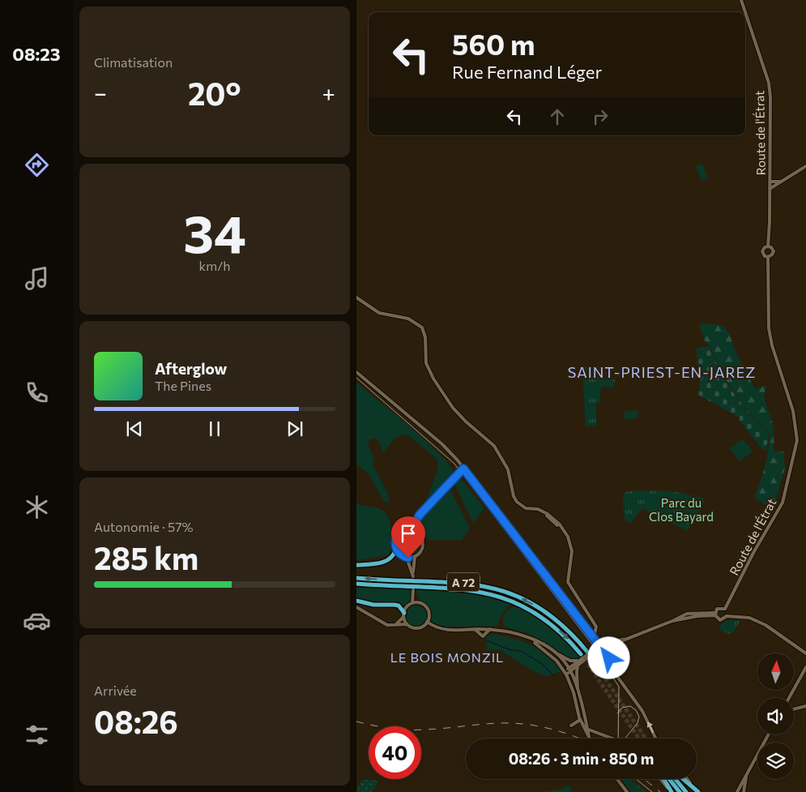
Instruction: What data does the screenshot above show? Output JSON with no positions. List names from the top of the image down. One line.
{"streets":{"highway":["A 72"],"main road":["Route de l'Étrat"]},"districts":["SAINT-PRIEST-EN-JAREZ","LE BOIS MONZIL"],"parks":["Parc du Clos Bayard"],"north":"top","page":{"tabs":"08:23","tile":["Climatisation",["34","km/h"],["Autonomie · 57%","285 km"],["Arrivée","08:26"]],"turn":["560 m","Rue Fernand Léger"],"heat":["−","20°","+"],"song":["Afterglow","The Pines"],"limit":"40","trip":"08:26 · 3 min · 850 m"}}
